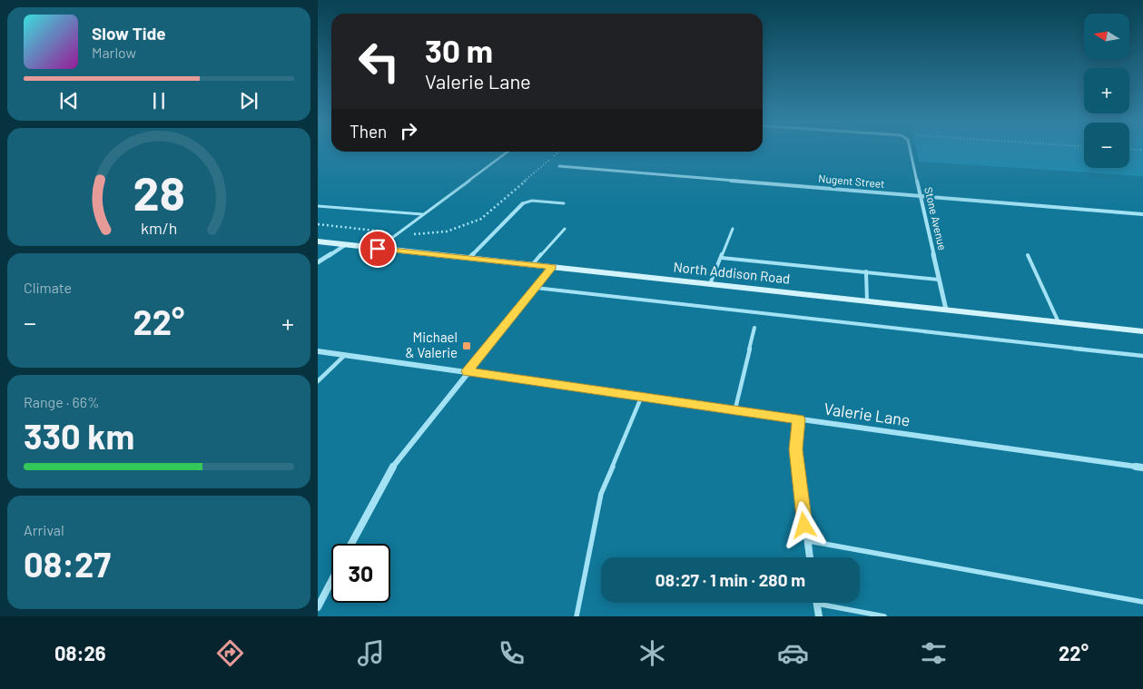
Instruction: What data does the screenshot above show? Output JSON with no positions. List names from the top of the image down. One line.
{"streets":{"street":["Nugent Street","Stone Avenue","North Addison Road","Valerie Lane"]},"crossings":[["Nugent Street","Stone Avenue"],["Stone Avenue","North Addison Road"]],"places":{"transit":["Michael & Valerie"]},"north":"left","page":{"map_buttons":["+","−"],"turn":["30 m","Valerie Lane"],"song":["Slow Tide","Marlow"],"then":"Then","tile":["Climate",["Range · 66%","330 km"],["Arrival","08:27"]],"heat":["−","22°","+"],"limit":"30","trip":"08:27 · 1 min · 280 m","tabs":["08:26","22°"],"gauge":["28","km/h"]}}
